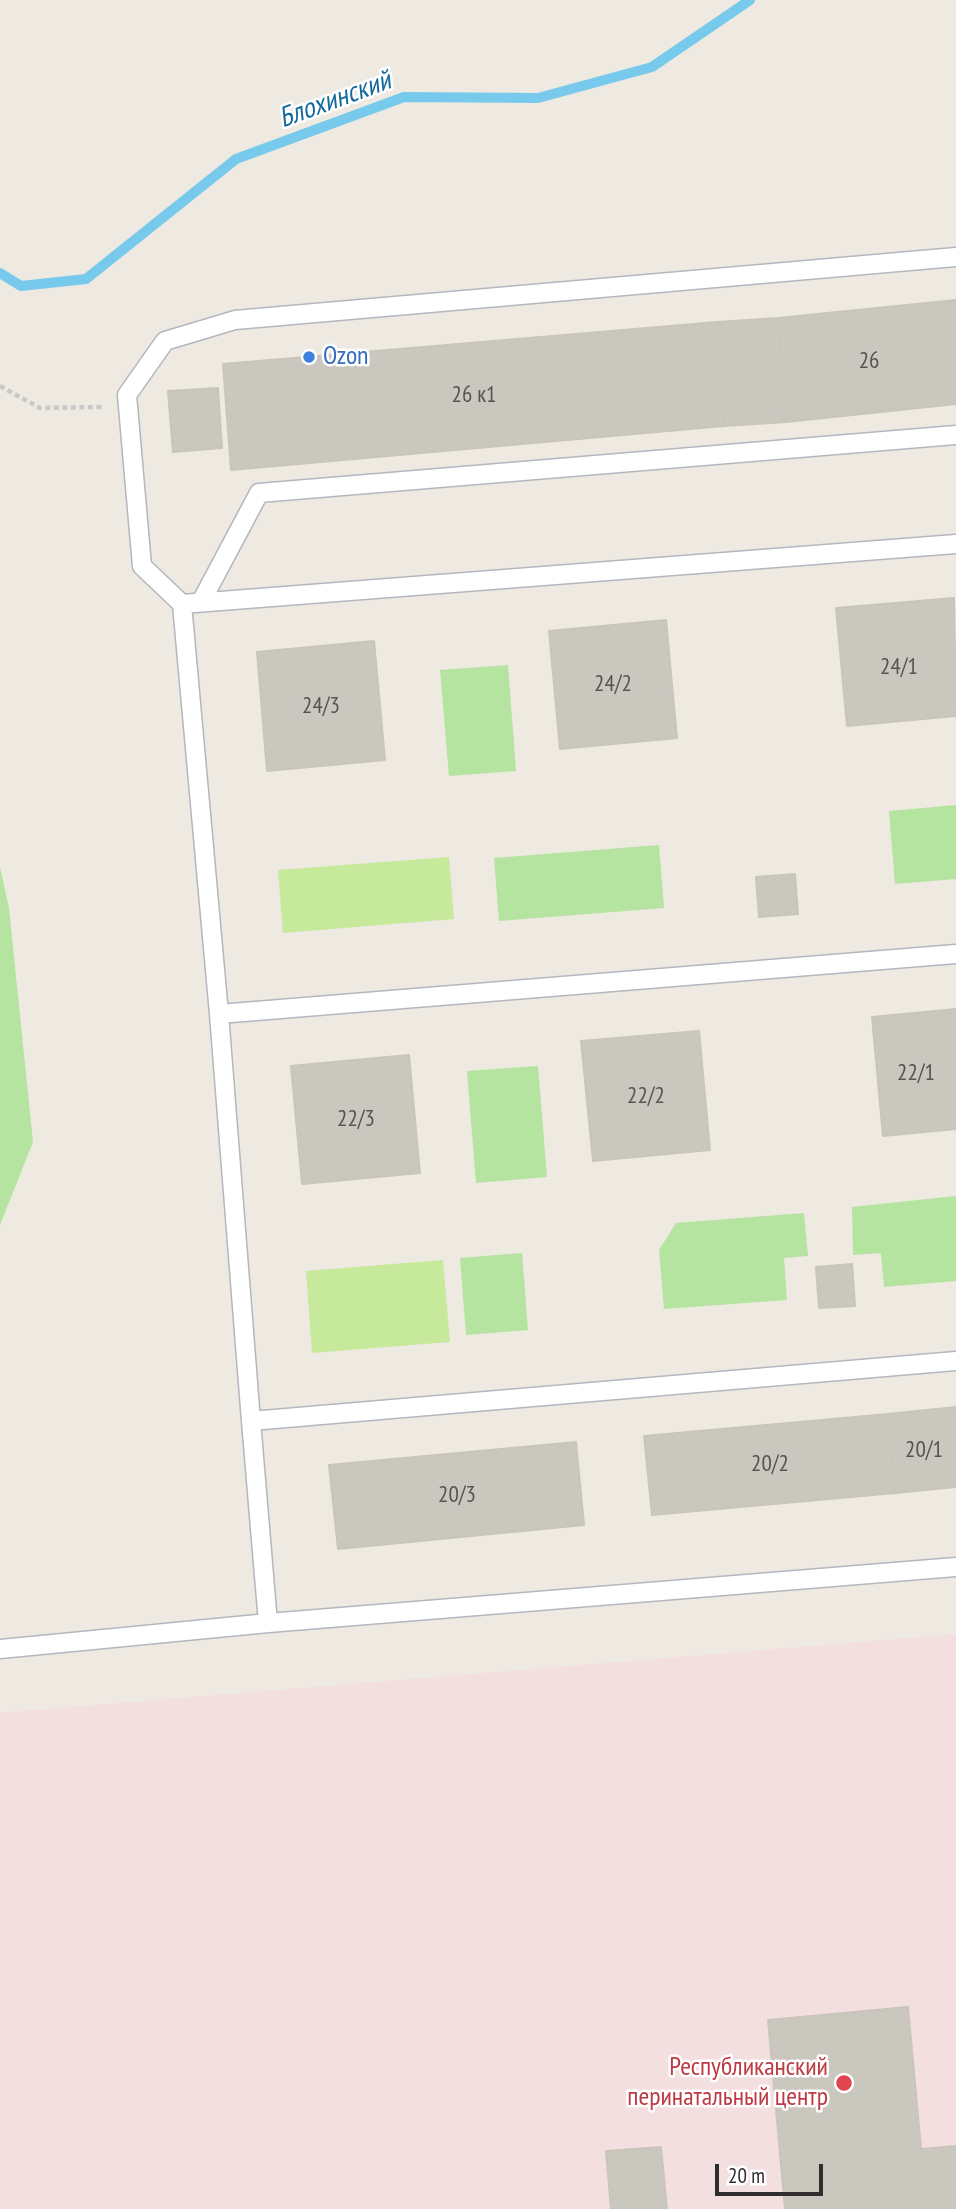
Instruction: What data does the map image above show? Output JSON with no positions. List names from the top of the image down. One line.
{"water":["Блохинский"],"places":["Ozon","Республиканский перинатальный центр"],"house_numbers":["26","26 к1","24/1","24/2","24/3","22/1","22/2","22/3","20/1","20/2","20/3"],"scale_bar":"20 m"}
